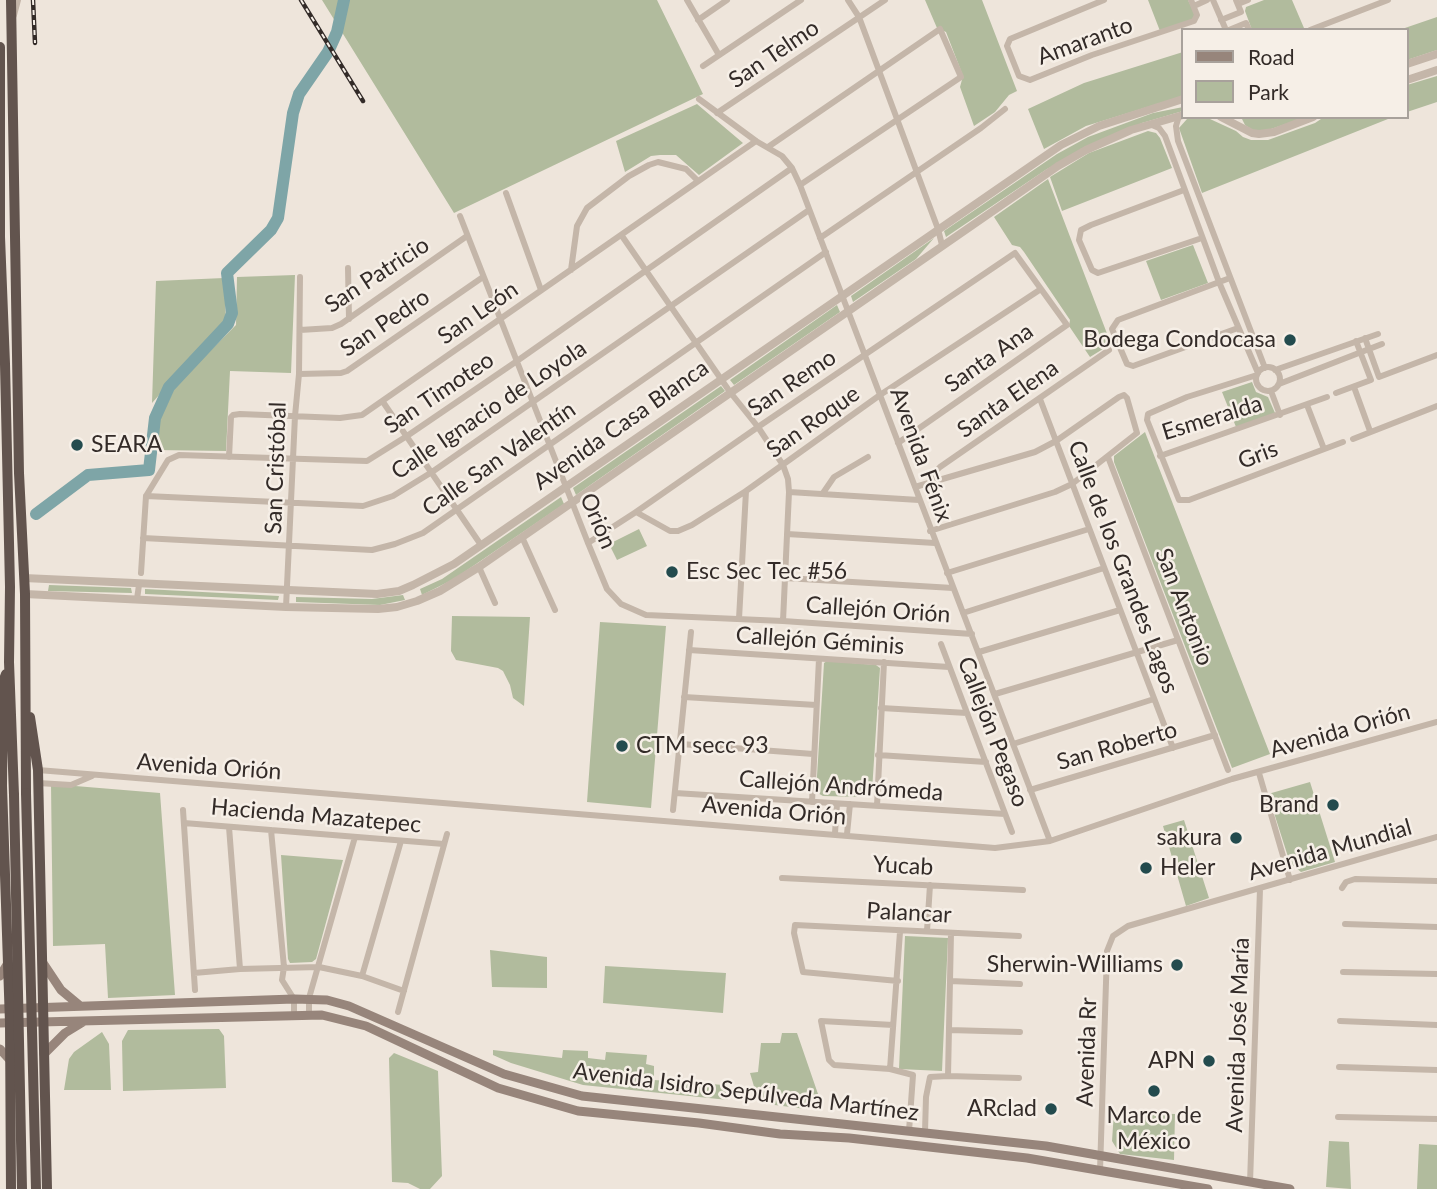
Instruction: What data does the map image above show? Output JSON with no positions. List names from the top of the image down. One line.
{"streets":{"main road":["Avenida Isidro Sepúlveda Martínez"],"street":["Amaranto","San Telmo","San Patricio","San León","San Pedro","Santa Ana","San Remo","San Timoteo","Santa Elena","Calle Ignacio de Loyola","Esmeralda","San Roque","Avenida Casa Blanca","Avenida Fénix","Gris","Calle San Valentín","San Cristóbal","Orión","Calle de los Grandes Lagos","San Antonio","Callejón Orión","Callejón Géminis","Avenida Orión","Callejón Pegaso","San Roberto","Callejón Andrómeda","Hacienda Mazatepec","Avenida Mundial","Yucab","Palancar","Avenida José María","Avenida Rr"]},"crossings":[["San Telmo","Avenida Fénix"],["San Patricio","San Cristóbal"],["San Patricio","Orión"],["San León","San Timoteo"],["San León","Avenida Fénix"],["San León","San Cristóbal"],["San León","Orión"],["San Pedro","San Cristóbal"],["San Pedro","Orión"],["Santa Ana","San Remo"],["Santa Ana","San Roque"],["Santa Ana","Avenida Fénix"],["San Remo","San Roque"],["San Remo","Avenida Fénix"],["San Remo","Orión"],["San Timoteo","Calle Ignacio de Loyola"],["San Timoteo","Avenida Fénix"],["San Timoteo","Calle San Valentín"],["San Timoteo","San Cristóbal"],["San Timoteo","Orión"],["Santa Elena","Calle de los Grandes Lagos"],["Calle Ignacio de Loyola","Avenida Fénix"],["Calle Ignacio de Loyola","San Cristóbal"],["Calle Ignacio de Loyola","Orión"],["Esmeralda","Gris"],["San Roque","Avenida Fénix"],["Avenida Casa Blanca","Avenida Fénix"],["Avenida Casa Blanca","San Cristóbal"],["Avenida Casa Blanca","Orión"],["Avenida Fénix","Calle San Valentín"],["Avenida Fénix","Callejón Orión"],["Avenida Fénix","Avenida Orión"],["Avenida Fénix","San Roberto"],["Calle San Valentín","San Cristóbal"],["Calle San Valentín","Orión"],["Orión","Callejón Orión"],["Calle de los Grandes Lagos","San Roberto"],["San Antonio","San Roberto"],["Callejón Géminis","Callejón Pegaso"],["Callejón Pegaso","Callejón Andrómeda"],["Avenida Mundial","Avenida José María"],["Avenida Mundial","Avenida Rr"],["Avenida José María","Avenida Isidro Sepúlveda Martínez"],["Avenida Rr","Avenida Isidro Sepúlveda Martínez"]],"places":["Bodega Condocasa","SEARA","Esc Sec Tec #56","CTM secc 93","Brand","sakura","Heler","Sherwin-Williams","APN","Marco de México","ARclad"],"legend":["Road","Park"]}
